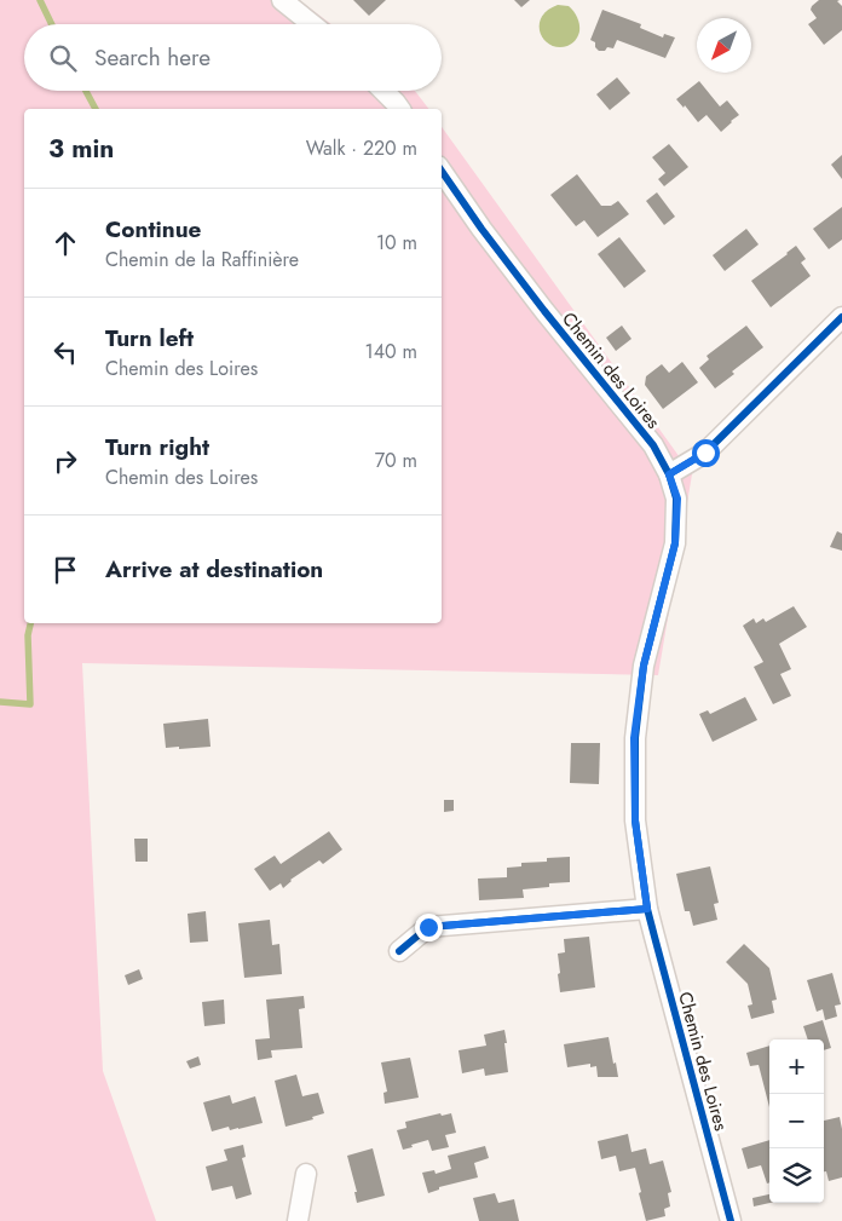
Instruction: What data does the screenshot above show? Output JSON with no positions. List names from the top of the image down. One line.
{"streets":{"street":["Chemin des Loires"]},"north":"bottom left","page":{"search":"Search here","heading":["3 min","Walk · 220 m"],"list":[["Continue","Chemin de la Raffinière","10 m"],["Turn left","Chemin des Loires","140 m"],["Turn right","Chemin des Loires","70 m"],"Arrive at destination"],"map_buttons":["+","−"]}}
